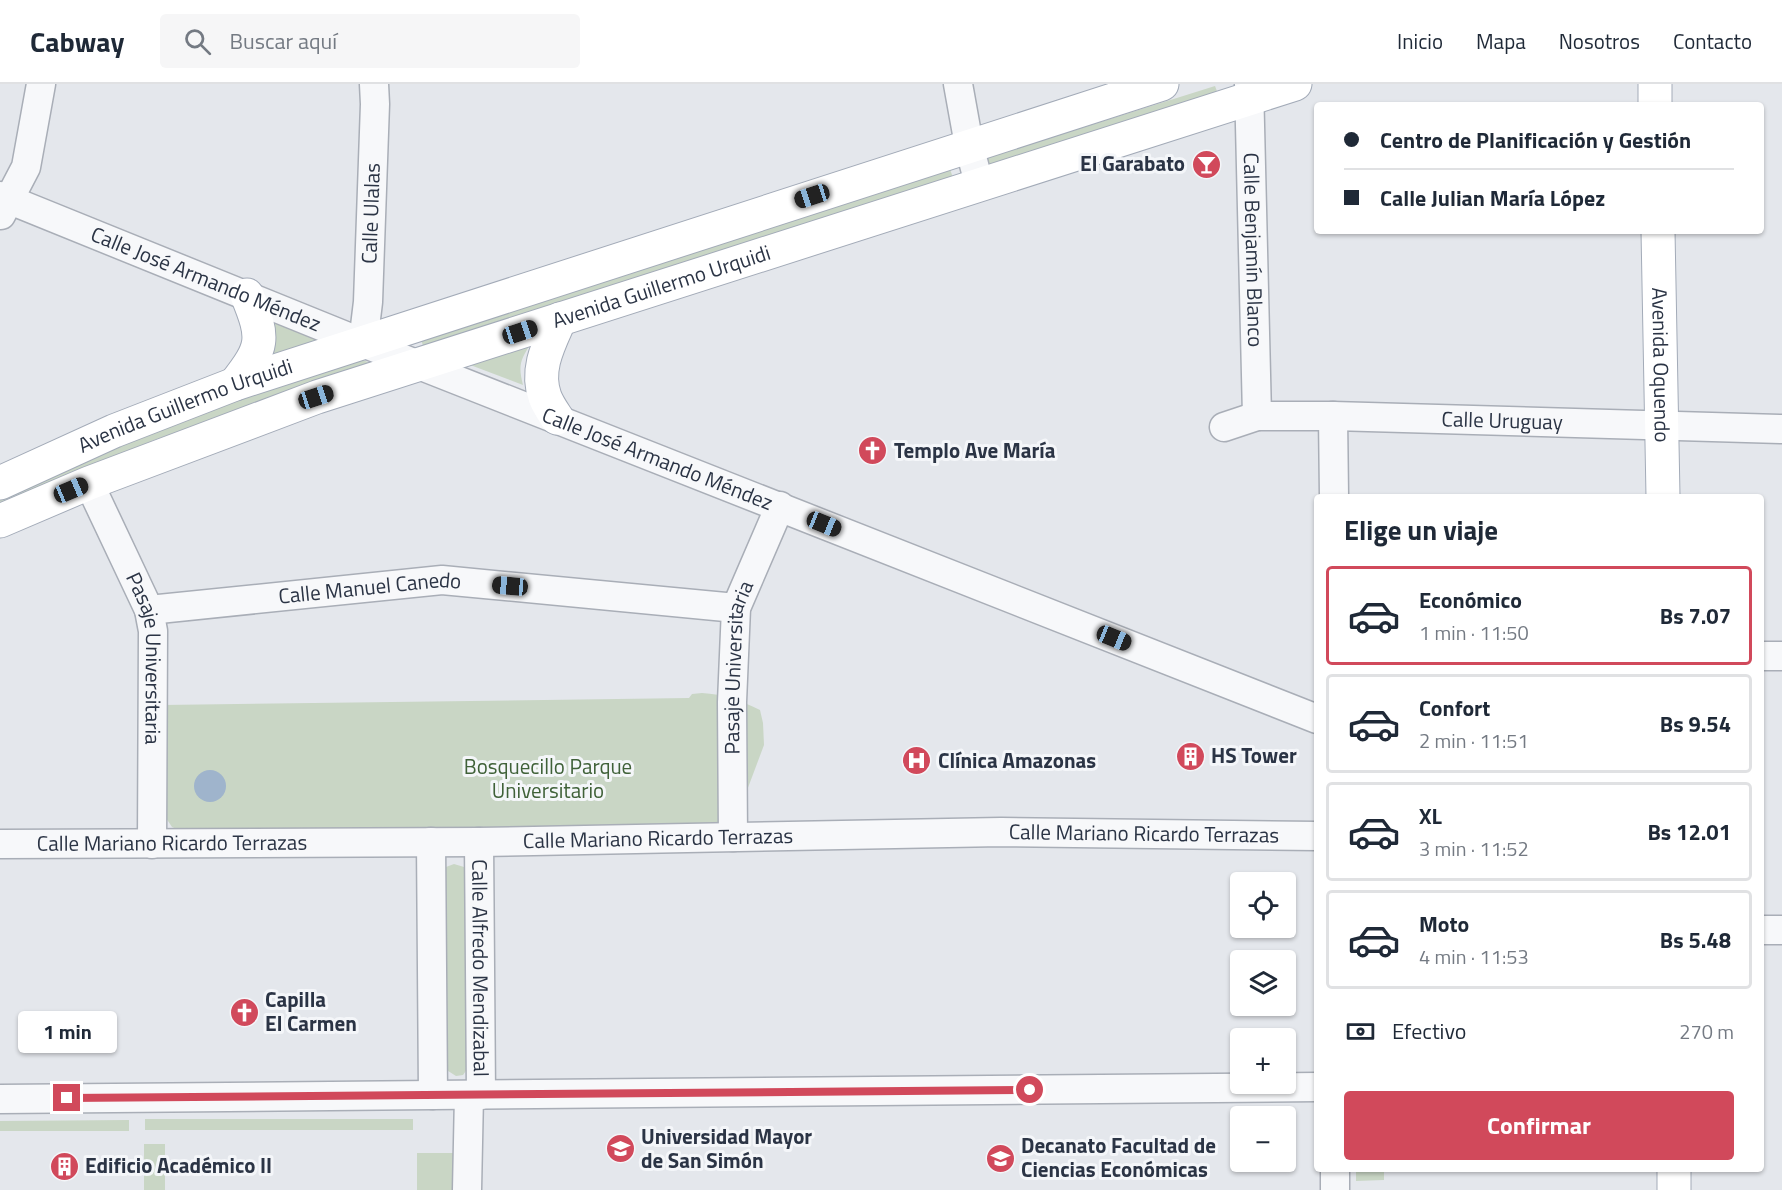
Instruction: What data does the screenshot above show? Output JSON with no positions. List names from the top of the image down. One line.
{"streets":{"main road":["Avenida Guillermo Urquidi","Avenida Oquendo"],"street":["Calle Ulalas","Calle Benjamín Blanco","Calle José Armando Méndez","Calle Uruguay","Calle Manuel Canedo","Pasaje Universitaria","Calle Mariano Ricardo Terrazas","Calle Alfredo Mendizabal"]},"crossings":[["Calle Ulalas","Calle José Armando Méndez"],["Calle Ulalas","Avenida Guillermo Urquidi"],["Calle Benjamín Blanco","Avenida Guillermo Urquidi"],["Calle Benjamín Blanco","Calle Uruguay"],["Calle José Armando Méndez","Avenida Guillermo Urquidi"],["Calle José Armando Méndez","Pasaje Universitaria"],["Avenida Guillermo Urquidi","Pasaje Universitaria"],["Avenida Oquendo","Calle Uruguay"],["Calle Manuel Canedo","Pasaje Universitaria"],["Pasaje Universitaria","Calle Mariano Ricardo Terrazas"],["Calle Mariano Ricardo Terrazas","Calle Alfredo Mendizabal"]],"parks":["Bosquecillo Parque Universitario"],"places":{"bar":["El Garabato"],"church":["Templo Ave María","Capilla El Carmen"],"building":["HS Tower","Edificio Académico II"],"hospital":["Clínica Amazonas"],"school or university":["Universidad Mayor de San Simón","Decanato Facultad de Ciencias Económicas"]},"page":{"header":"Cabway","search":"Buscar aquí","nav":["Inicio","Mapa","Nosotros","Contacto"],"banner":["Centro de Planificación y Gestión","Calle Julian María López"],"heading":"Elige un viaje","list":[{"name":"Económico","note":"1 min · 11:50","value":"Bs 7.07"},{"name":"Confort","note":"2 min · 11:51","value":"Bs 9.54"},{"name":"XL","note":"3 min · 11:52","value":"Bs 12.01"},{"name":"Moto","note":"4 min · 11:53","value":"Bs 5.48"}],"map_buttons":["+","−"],"pay":["Efectivo","270 m"],"bubble":"1 min","buttons":"Confirmar"}}
